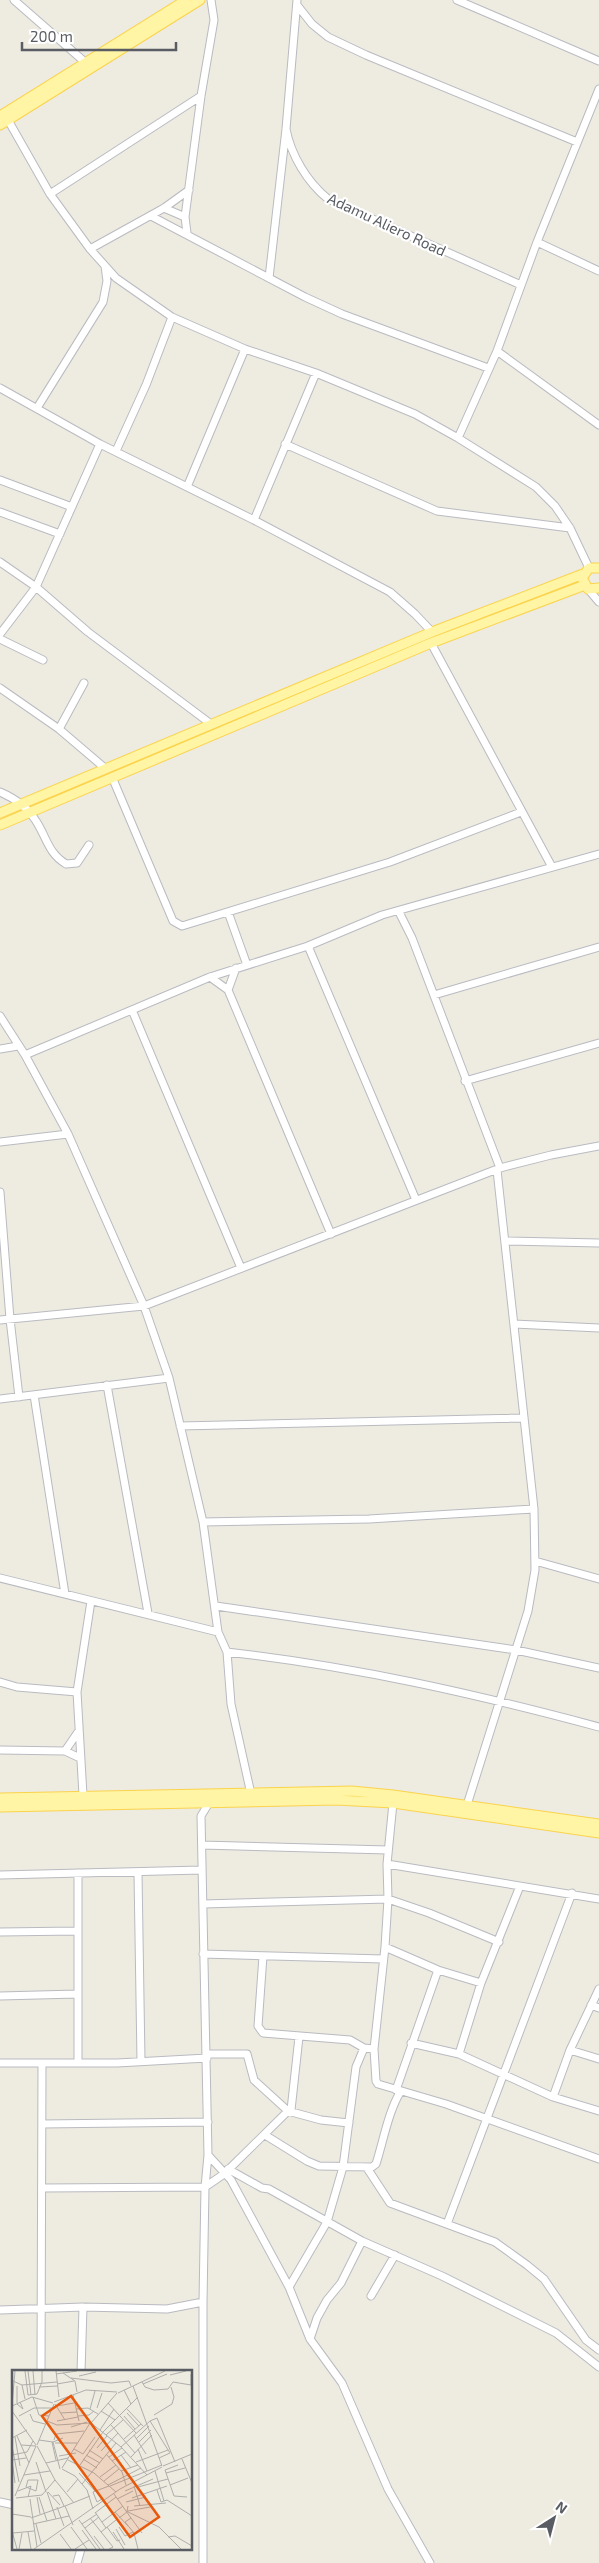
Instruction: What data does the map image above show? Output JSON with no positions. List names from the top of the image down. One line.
{"streets":{"street":["Adamu Aliero Road"]},"scale_bar":"200 m","north":"top right"}
